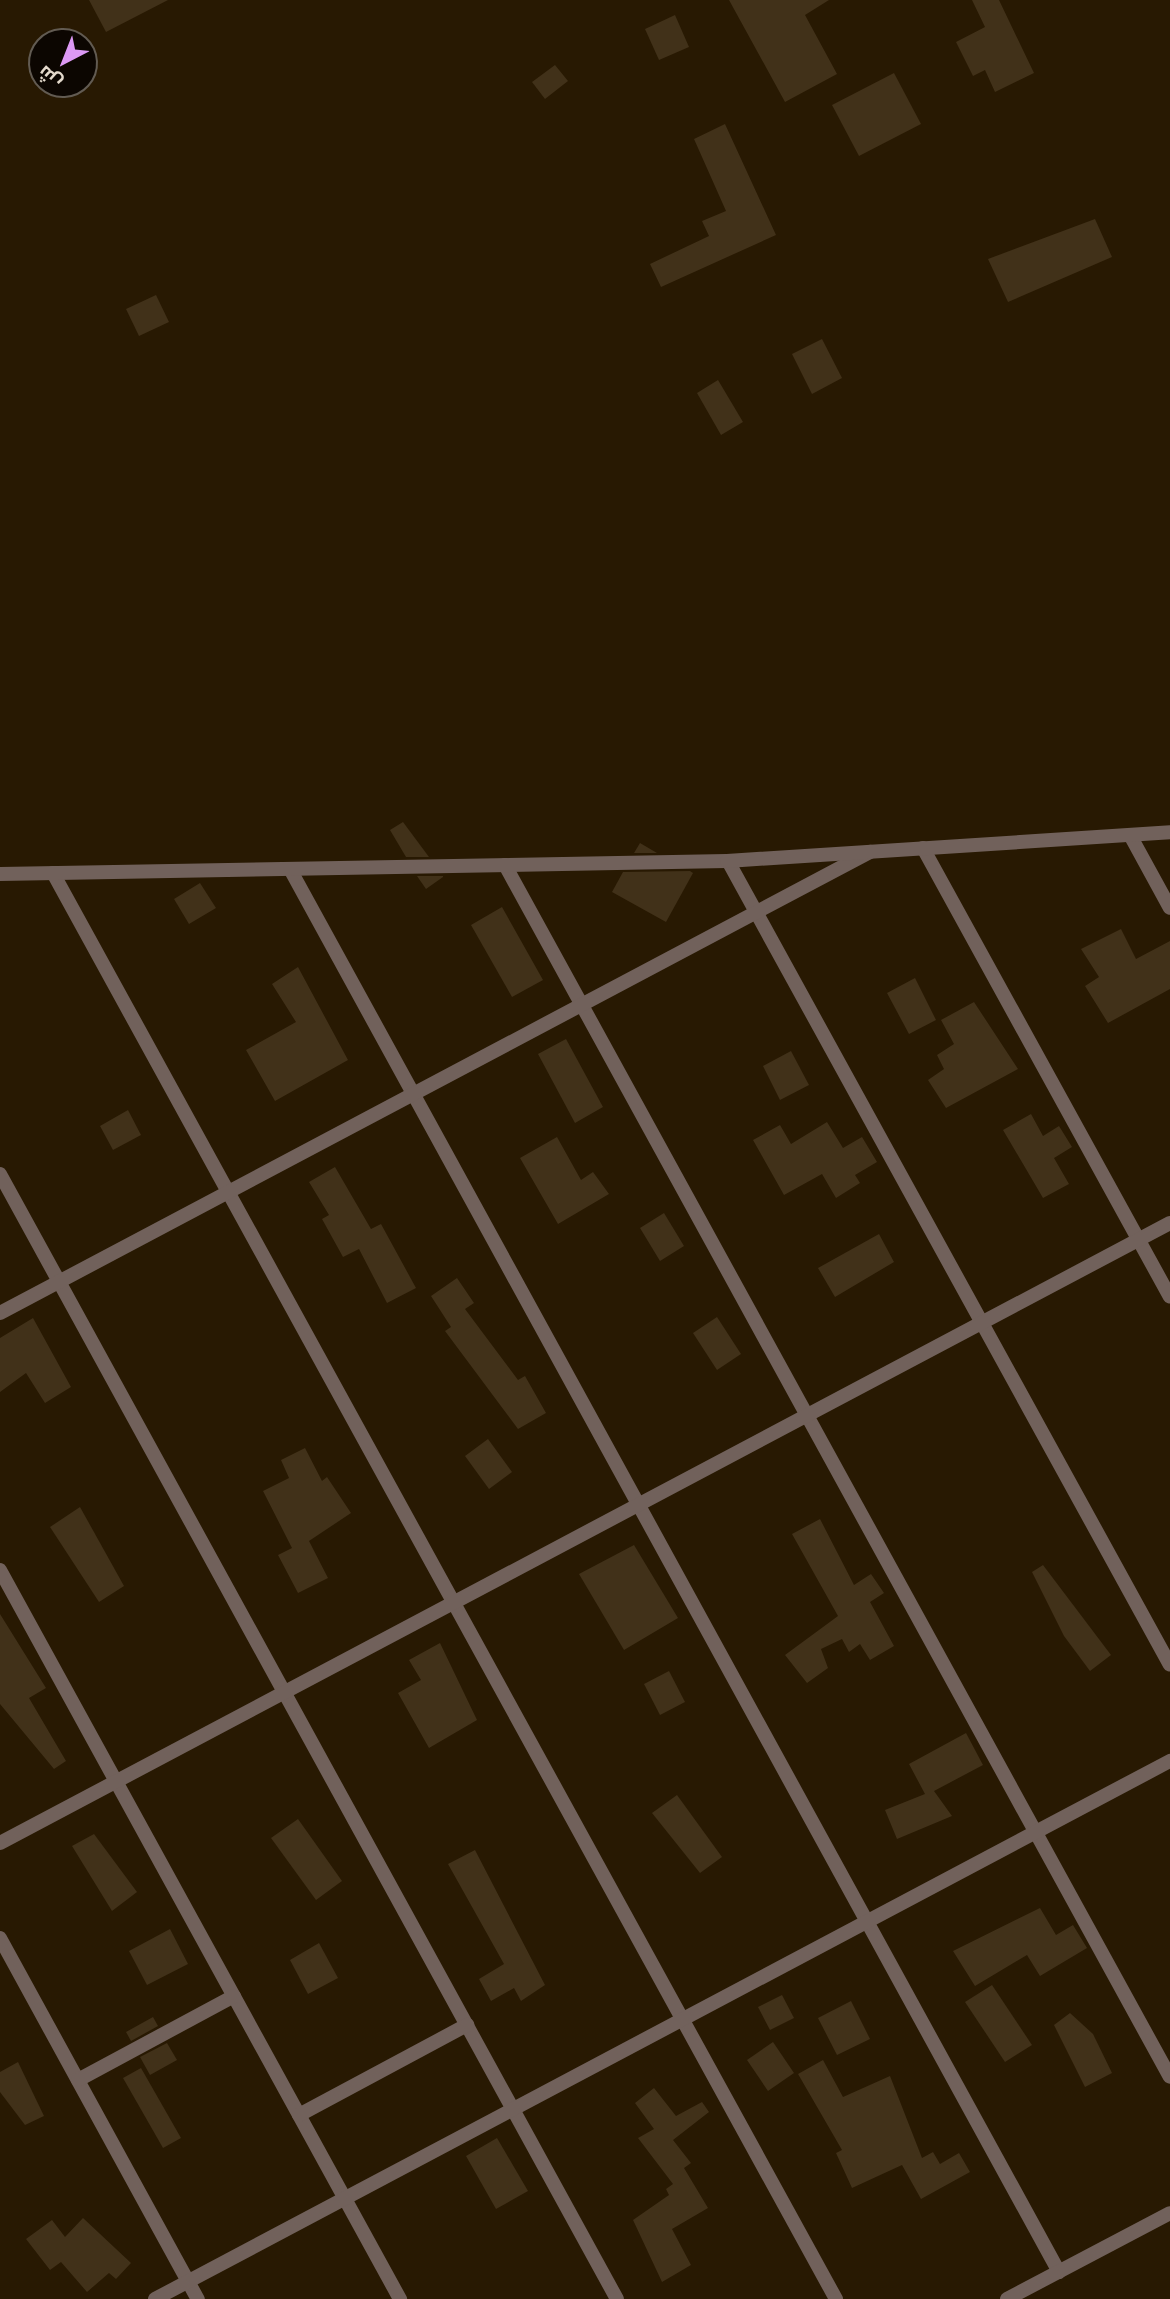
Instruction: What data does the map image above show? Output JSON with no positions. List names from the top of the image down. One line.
{"north":"bottom left"}
